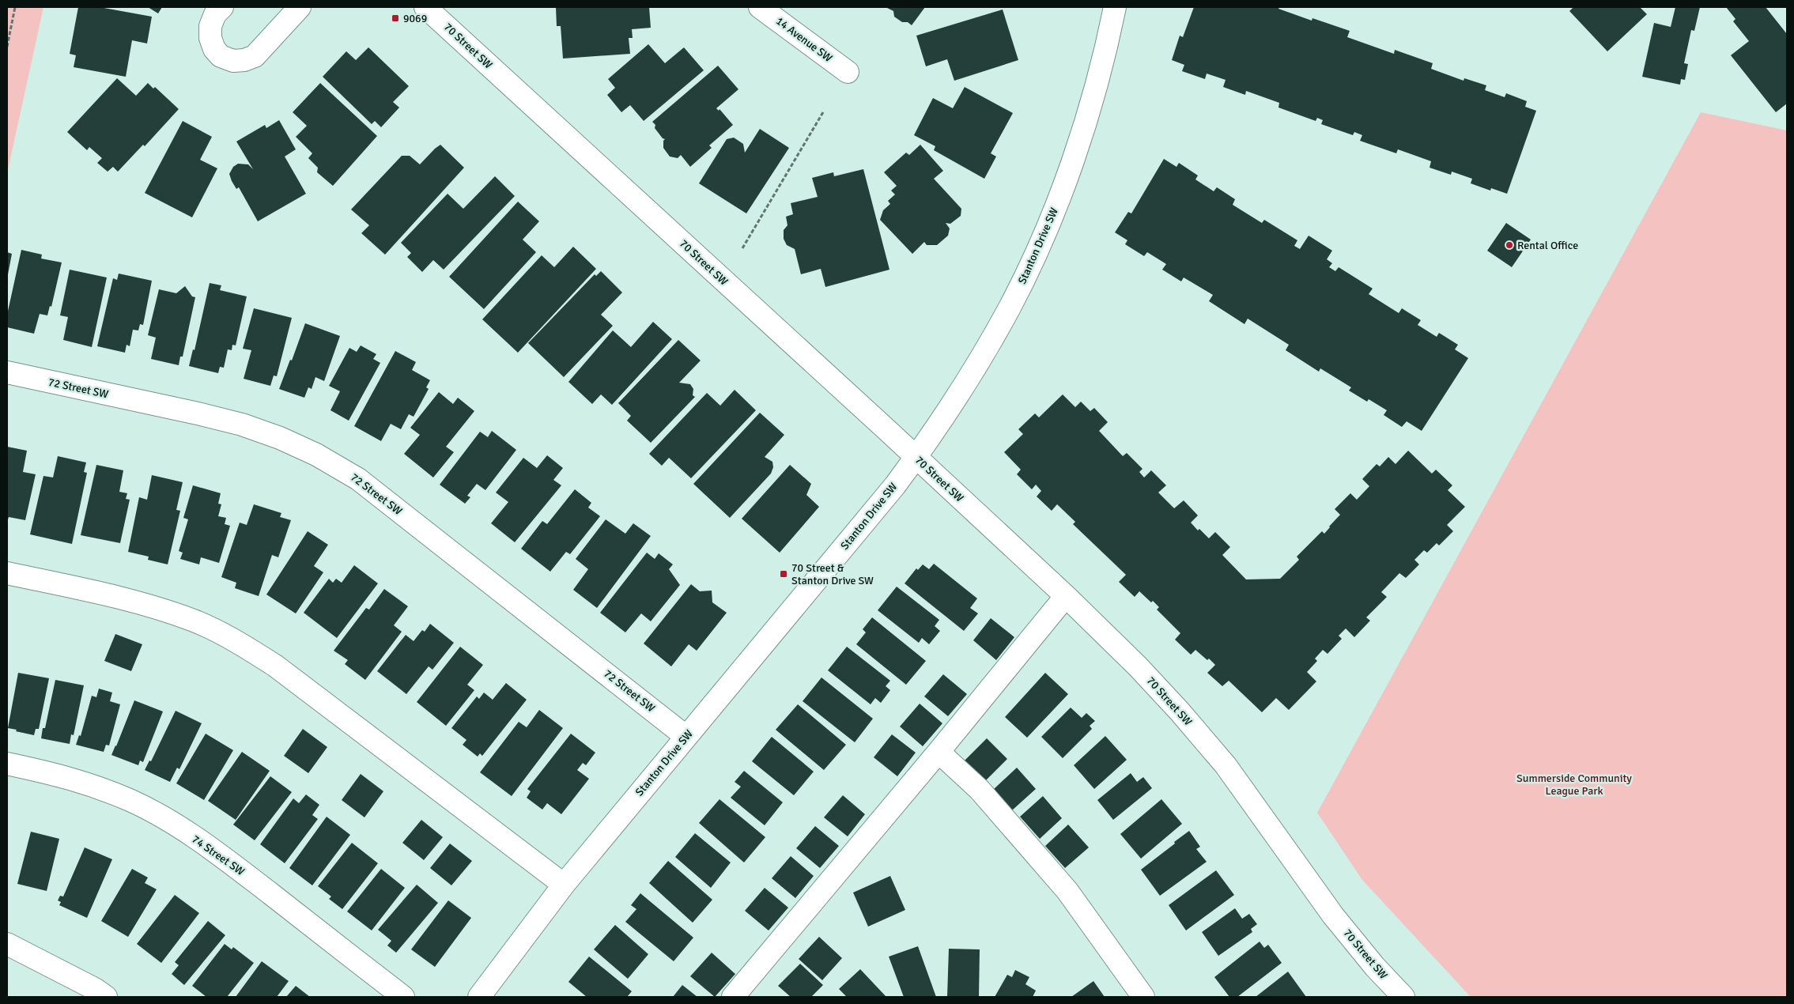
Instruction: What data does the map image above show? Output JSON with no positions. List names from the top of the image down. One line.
{"streets":{"street":["14 Avenue SW","70 Street SW","Stanton Drive SW","72 Street SW","74 Street SW"]},"crossings":[["70 Street SW","Stanton Drive SW"],["Stanton Drive SW","72 Street SW"]],"parks":["Summerside Community League Park"],"places":{"transit":["9069","70 Street & Stanton Drive SW"],"other":["Rental Office"]}}
